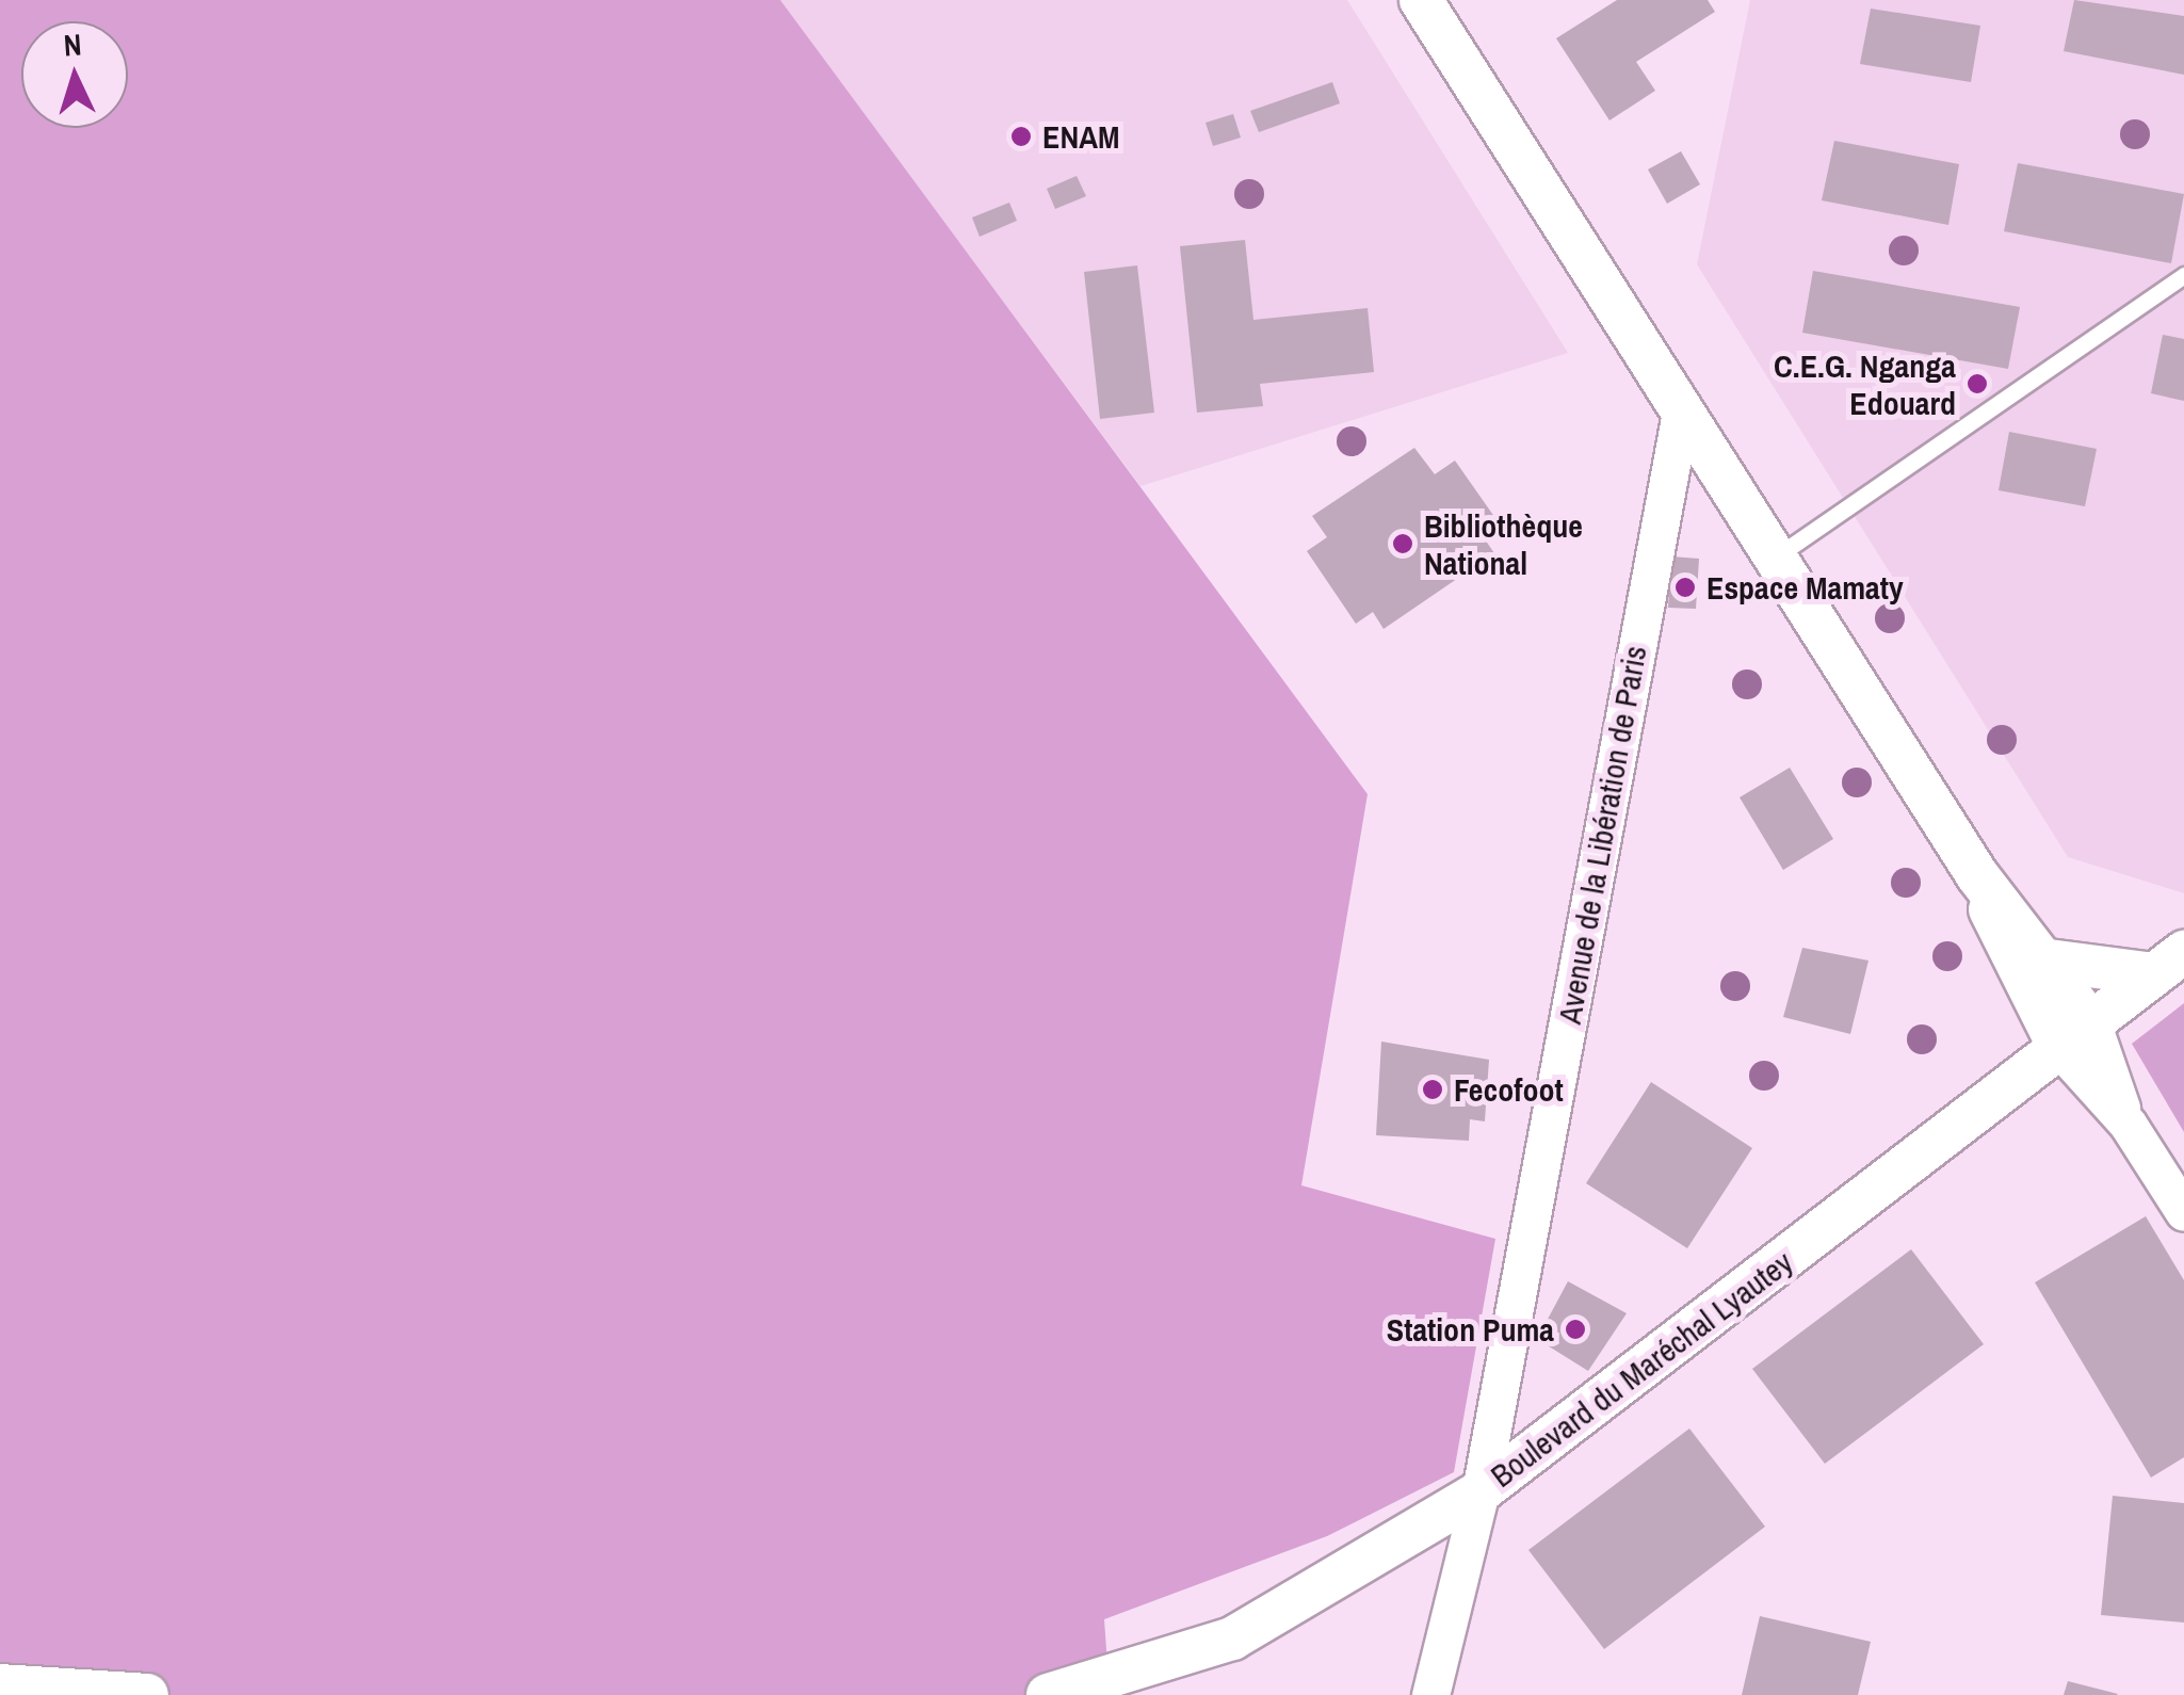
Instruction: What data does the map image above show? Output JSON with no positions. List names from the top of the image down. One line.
{"streets":{"main road":["Boulevard du Maréchal Lyautey"],"street":["Avenue de la Libération de Paris"]},"crossings":[["Avenue de la Libération de Paris","Boulevard du Maréchal Lyautey"]],"places":["ENAM","C.E.G. Nganga Edouard","Bibliothèque National","Espace Mamaty","Fecofoot","Station Puma"],"north":"top"}
